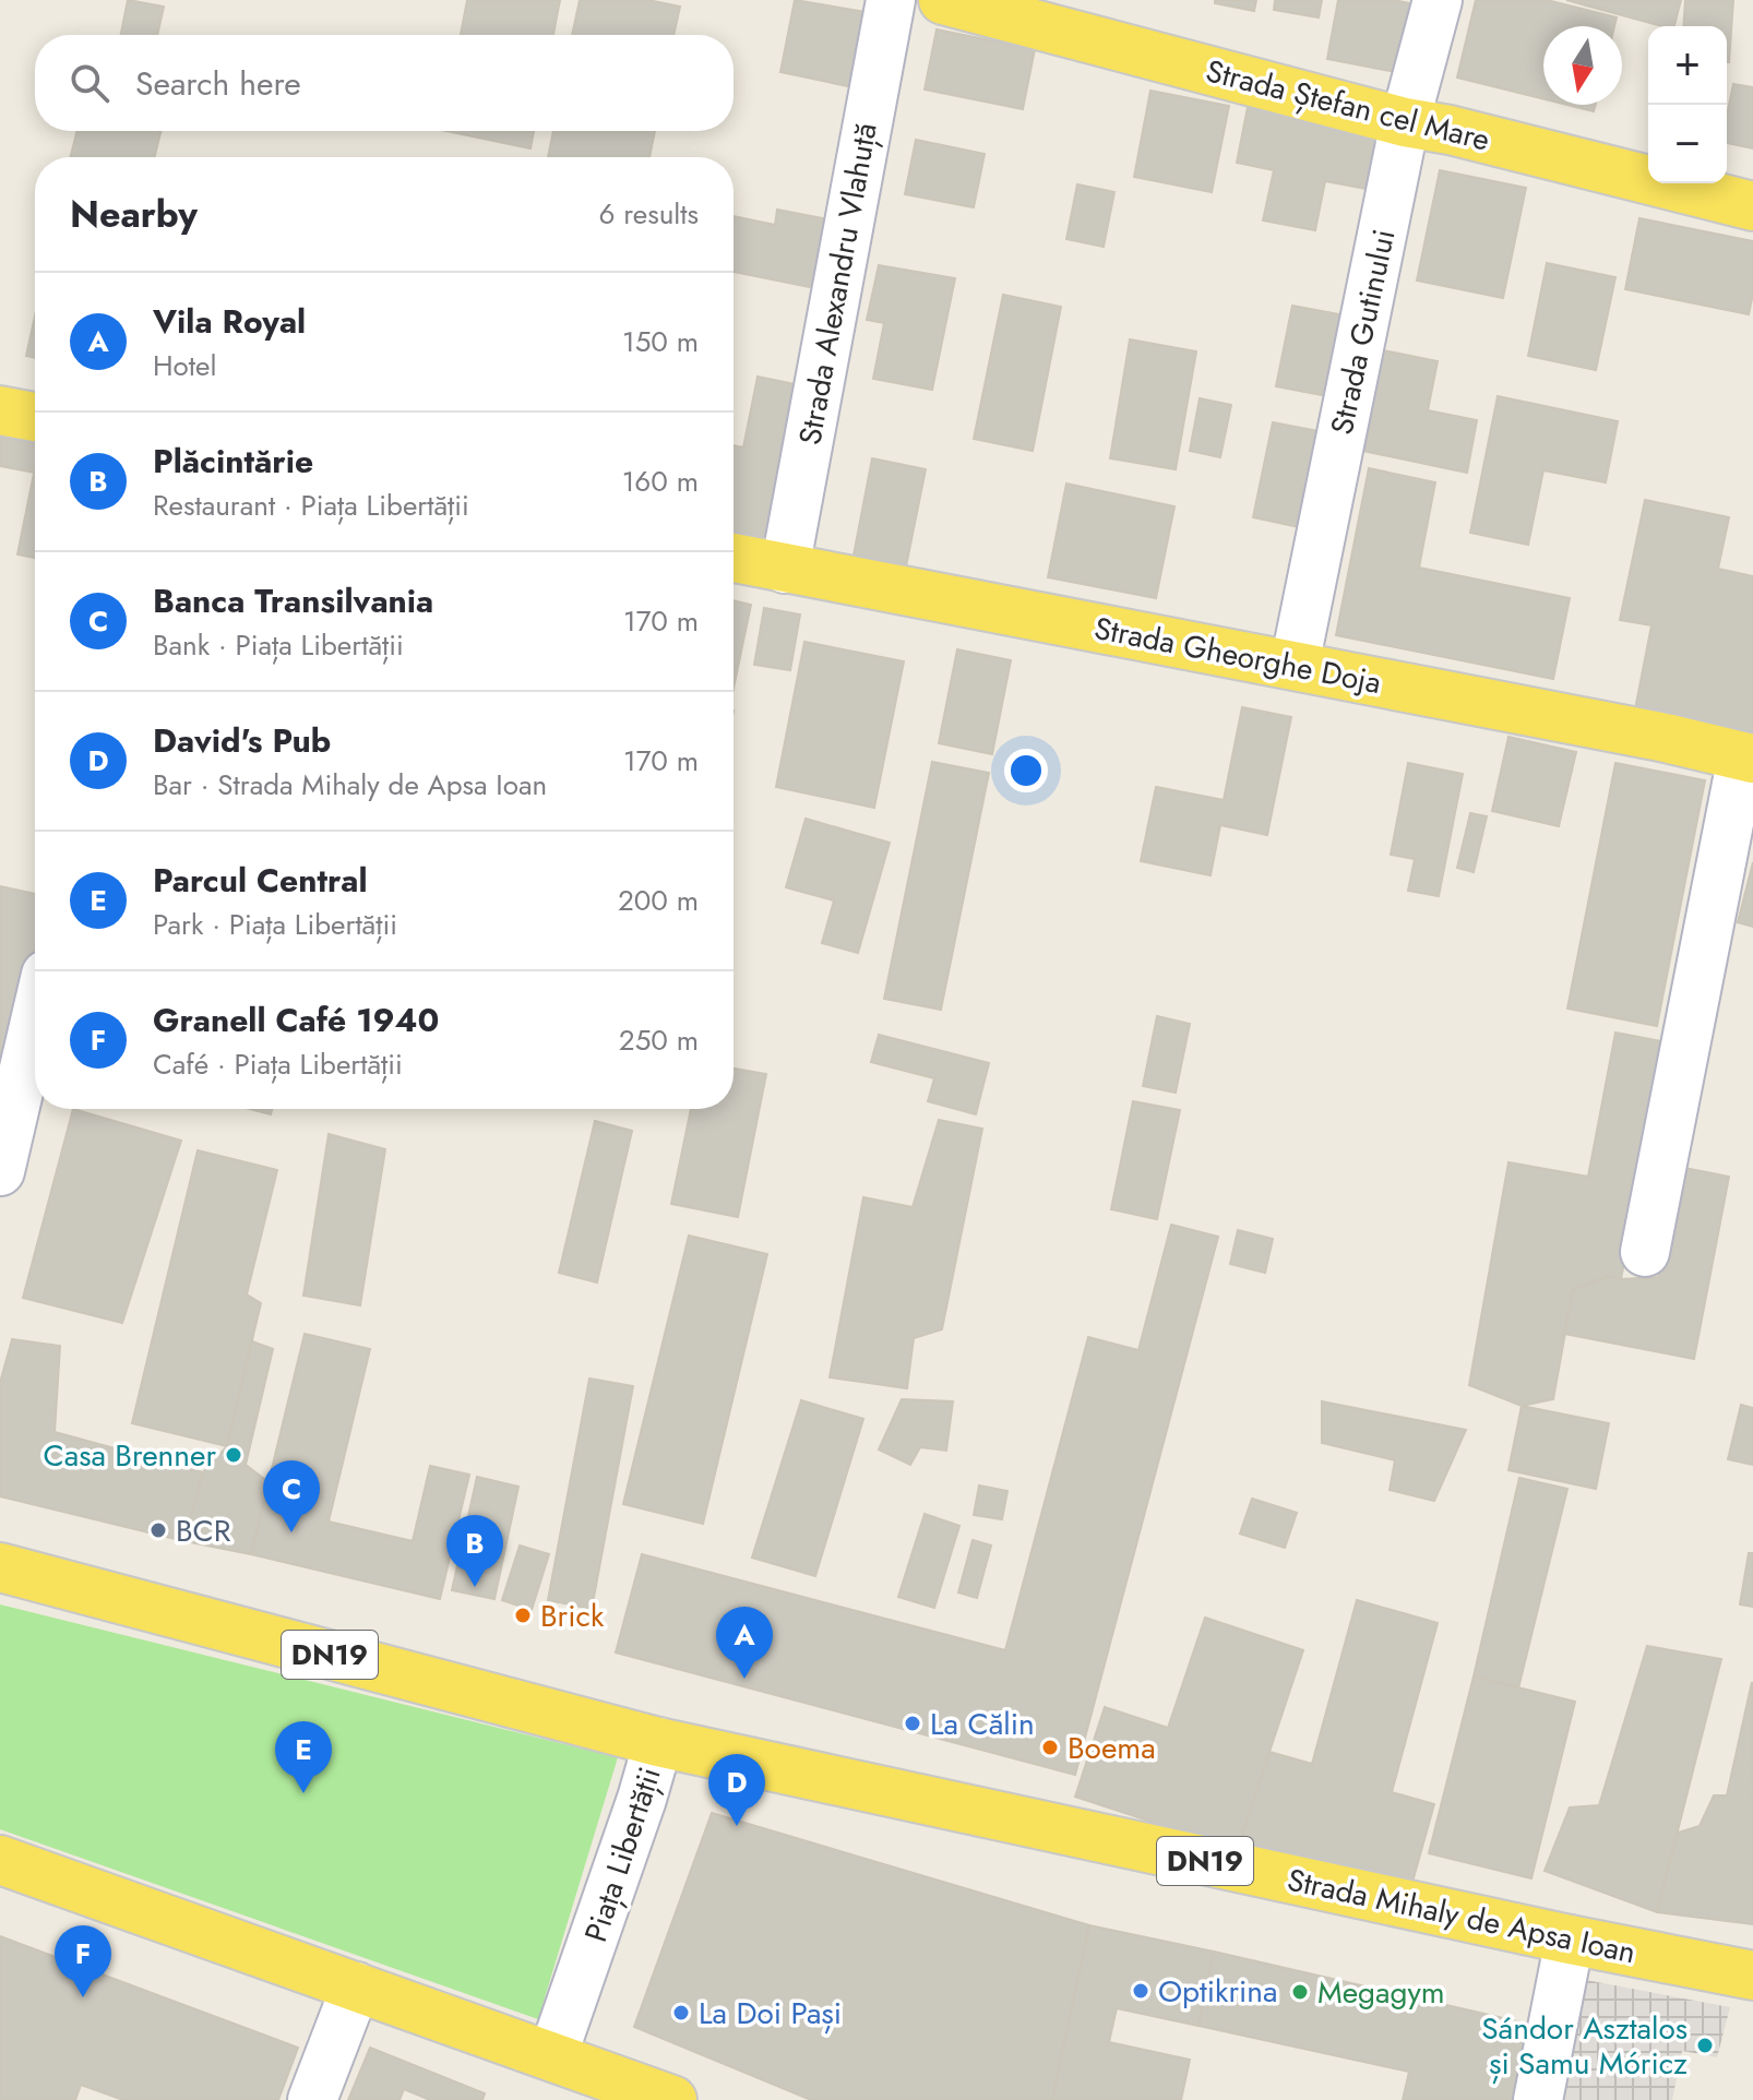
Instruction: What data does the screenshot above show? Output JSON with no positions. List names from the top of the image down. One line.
{"streets":{"main road":["Strada Ștefan cel Mare","Strada Gheorghe Doja","DN19","Piața Libertății","Strada Mihaly de Apsa Ioan"],"street":["Strada Alexandru Vlahuță","Strada Gutinului"]},"crossings":[["Strada Ștefan cel Mare","Strada Gutinului"],["Strada Alexandru Vlahuță","Strada Gheorghe Doja"],["Strada Gutinului","Strada Gheorghe Doja"],["Piața Libertății","Strada Mihaly de Apsa Ioan"]],"places":["Casa Brenner","BCR","Brick","La Călin","Boema","Optikrina","Megagym","La Doi Pași","Sándor Asztalos și Samu Móricz"],"north":"bottom","page":{"map_buttons":["+","−"],"search":"Search here","heading":["Nearby","6 results"],"list":[{"mark":"A","name":"Vila Royal","note":"Hotel","value":"150 m"},{"mark":"B","name":"Plăcintărie","note":"Restaurant · Piața Libertății","value":"160 m"},{"mark":"C","name":"Banca Transilvania","note":"Bank · Piața Libertății","value":"170 m"},{"mark":"D","name":"David's Pub","note":"Bar · Strada Mihaly de Apsa Ioan","value":"170 m"},{"mark":"E","name":"Parcul Central","note":"Park · Piața Libertății","value":"200 m"},{"mark":"F","name":"Granell Café 1940","note":"Café · Piața Libertății","value":"250 m"}],"pins":["C","B","A","E","D","F"]}}
